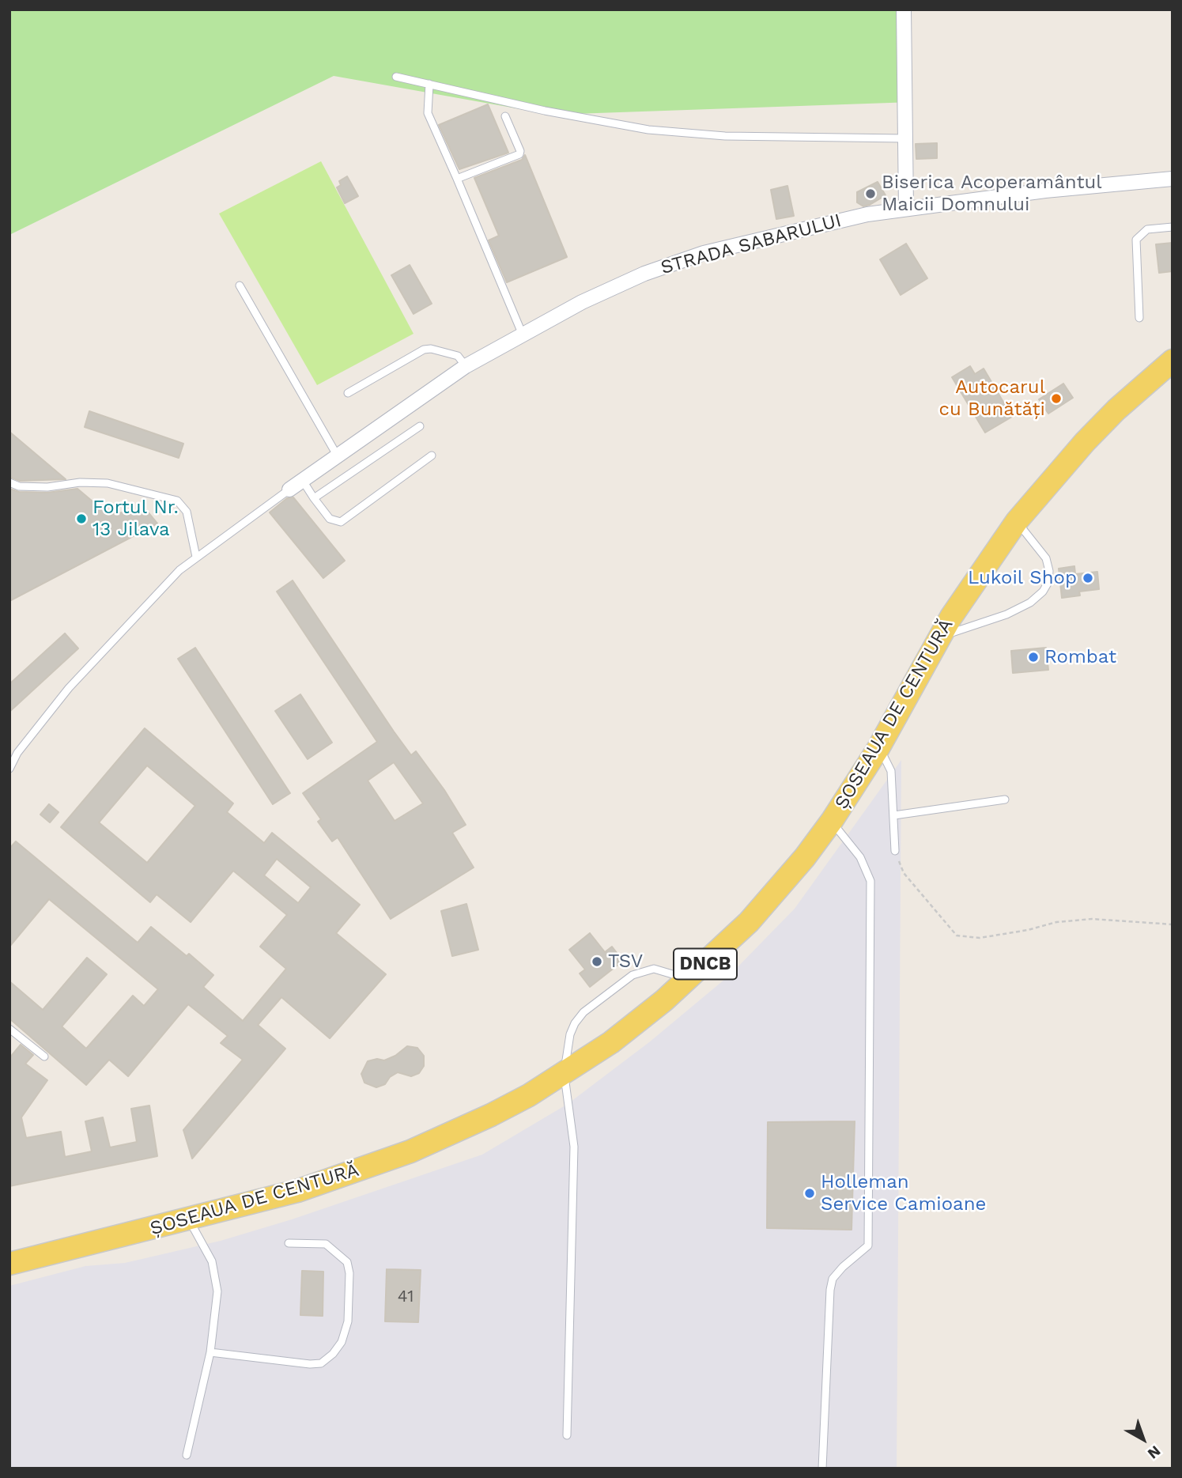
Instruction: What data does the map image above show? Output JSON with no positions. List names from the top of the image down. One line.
{"streets":{"main road":["ȘOSEAUA DE CENTURĂ","DNCB"],"street":["STRADA SABARULUI"]},"places":["Biserica Acoperamântul Maicii Domnului","Autocarul cu Bunătăți","Fortul Nr. 13 Jilava","Lukoil Shop","Rombat","TSV","Holleman Service Camioane"],"house_numbers":["41"],"north":"bottom right"}
